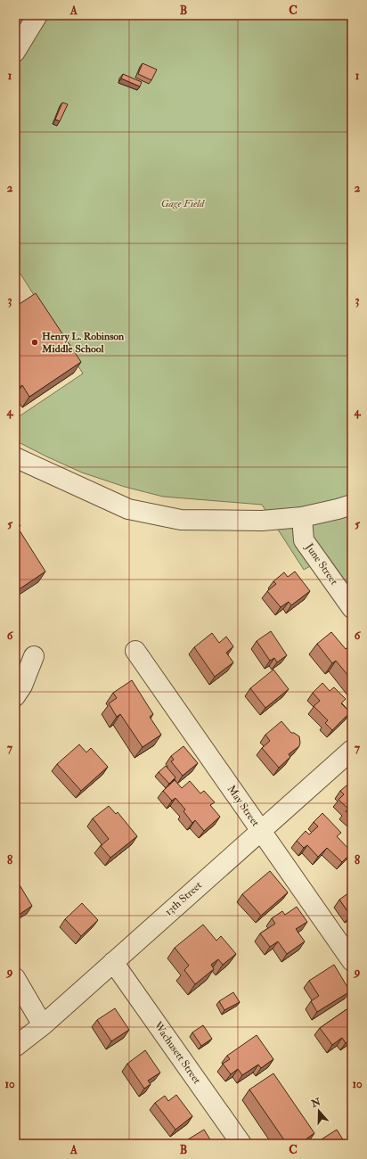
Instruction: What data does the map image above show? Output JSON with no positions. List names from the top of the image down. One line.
{"streets":{"street":["June Street","May Street","13th Street","Wachusett Street"]},"crossings":[["May Street","13th Street"],["13th Street","Wachusett Street"]],"parks":["Gage Field"],"places":["Henry L. Robinson Middle School"],"north":"top","grid":{"columns":["A","B","C"],"rows":["1","2","3","4","5","6","7","8","9","10"]}}
